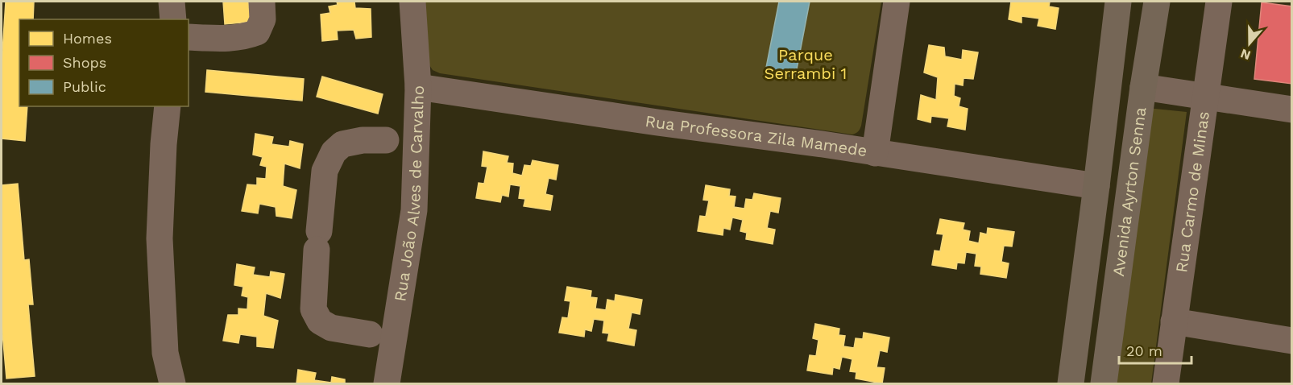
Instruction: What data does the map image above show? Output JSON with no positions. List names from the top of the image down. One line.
{"streets":{"main road":["Avenida Ayrton Senna"],"street":["Rua Professora Zila Mamede","Rua João Alves de Carvalho","Rua Carmo de Minas"]},"crossings":[["Rua Professora Zila Mamede","Rua João Alves de Carvalho"],["Rua Professora Zila Mamede","Avenida Ayrton Senna"]],"parks":["Parque Serrambi 1"],"legend":["Homes","Shops","Public"],"scale_bar":"20 m","north":"bottom"}
